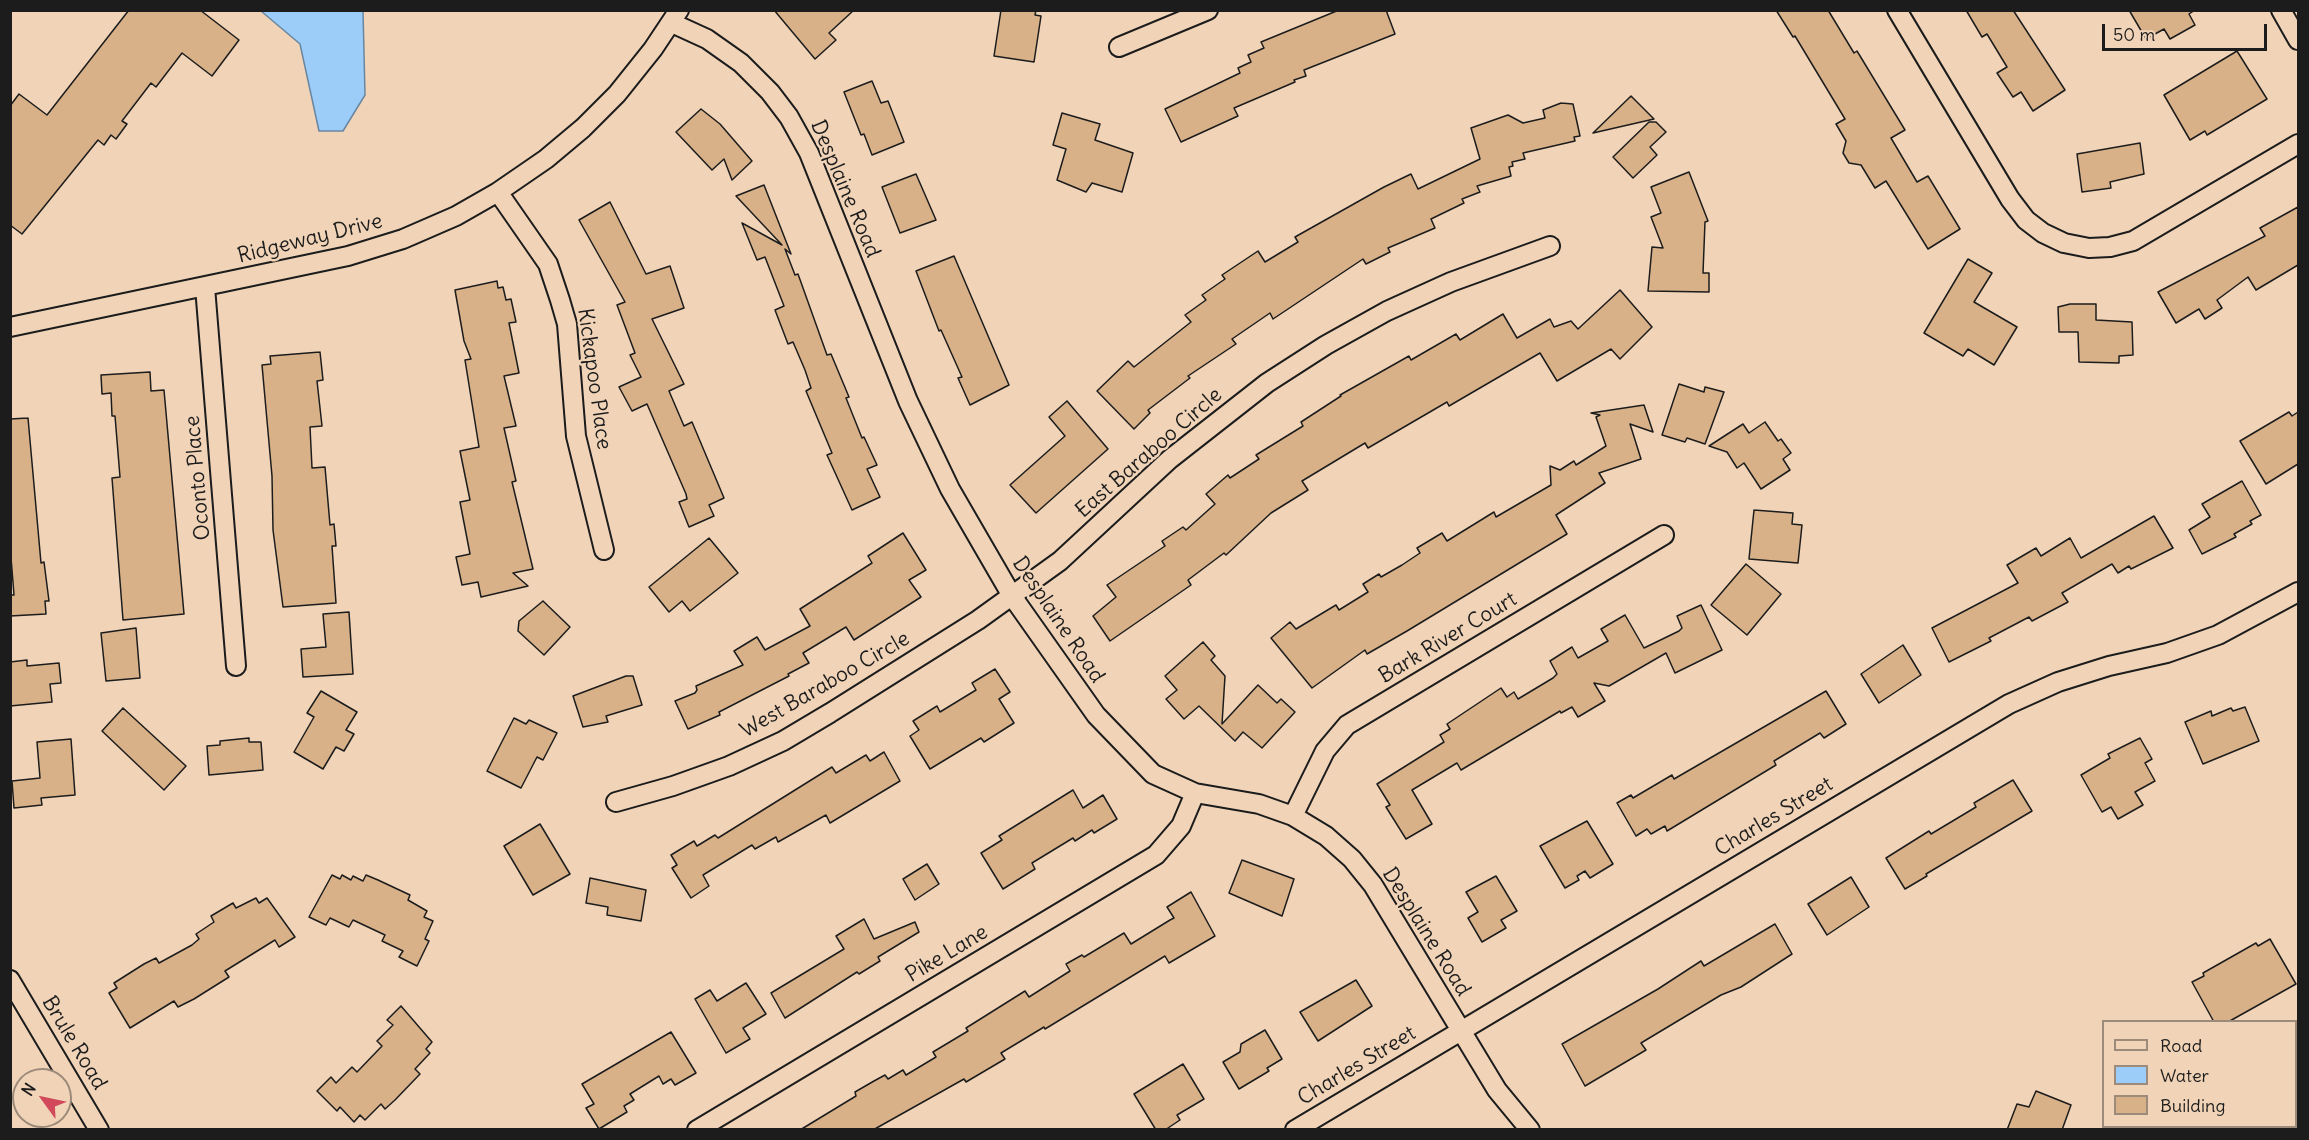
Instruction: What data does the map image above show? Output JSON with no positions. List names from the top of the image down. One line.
{"streets":{"street":["Desplaine Road","Ridgeway Drive","Kickapoo Place","East Baraboo Circle","Oconto Place","Bark River Court","West Baraboo Circle","Charles Street","Pike Lane","Brule Road"]},"crossings":[["Desplaine Road","Ridgeway Drive"],["Desplaine Road","East Baraboo Circle"],["Desplaine Road","Bark River Court"],["Desplaine Road","West Baraboo Circle"],["Desplaine Road","Charles Street"],["Desplaine Road","Pike Lane"],["Ridgeway Drive","Kickapoo Place"],["Ridgeway Drive","Oconto Place"],["East Baraboo Circle","West Baraboo Circle"]],"legend":["Road","Water","Building"],"scale_bar":"50 m","north":"top left"}
